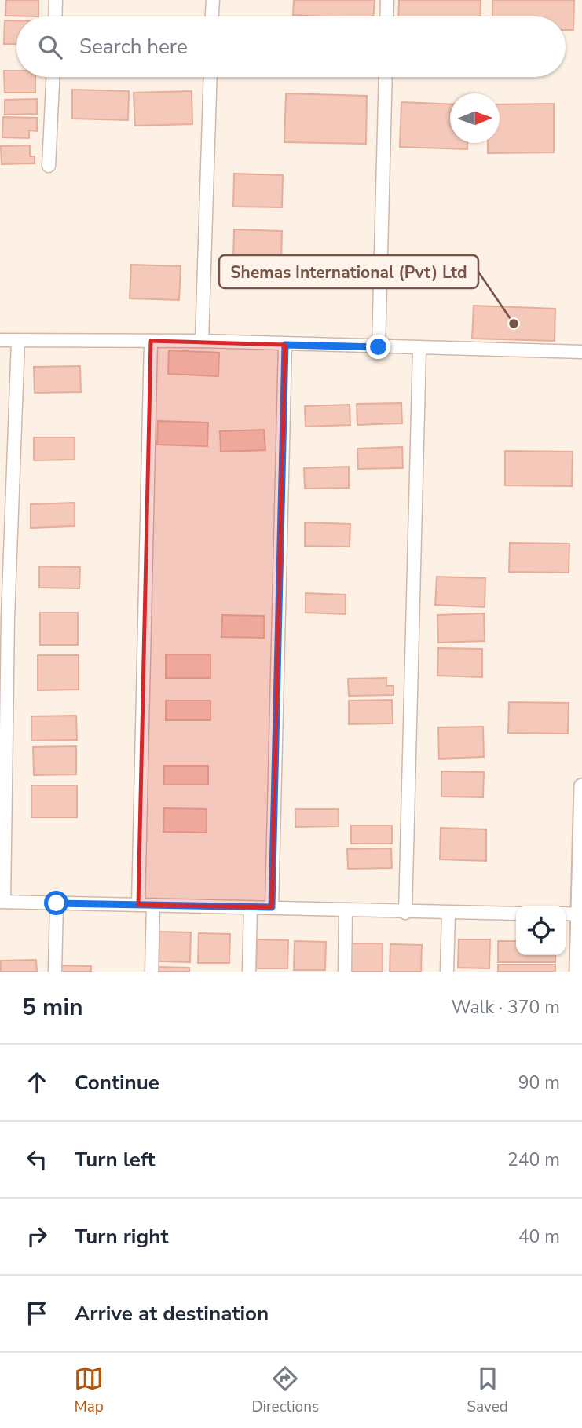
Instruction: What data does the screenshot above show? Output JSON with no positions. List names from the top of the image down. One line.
{"places":["Shemas International (Pvt) Ltd"],"north":"right","page":{"search":"Search here","heading":["5 min","Walk · 370 m"],"list":[["Continue","90 m"],["Turn left","240 m"],["Turn right","40 m"],"Arrive at destination"],"nav":["Map","Directions","Saved"]}}
